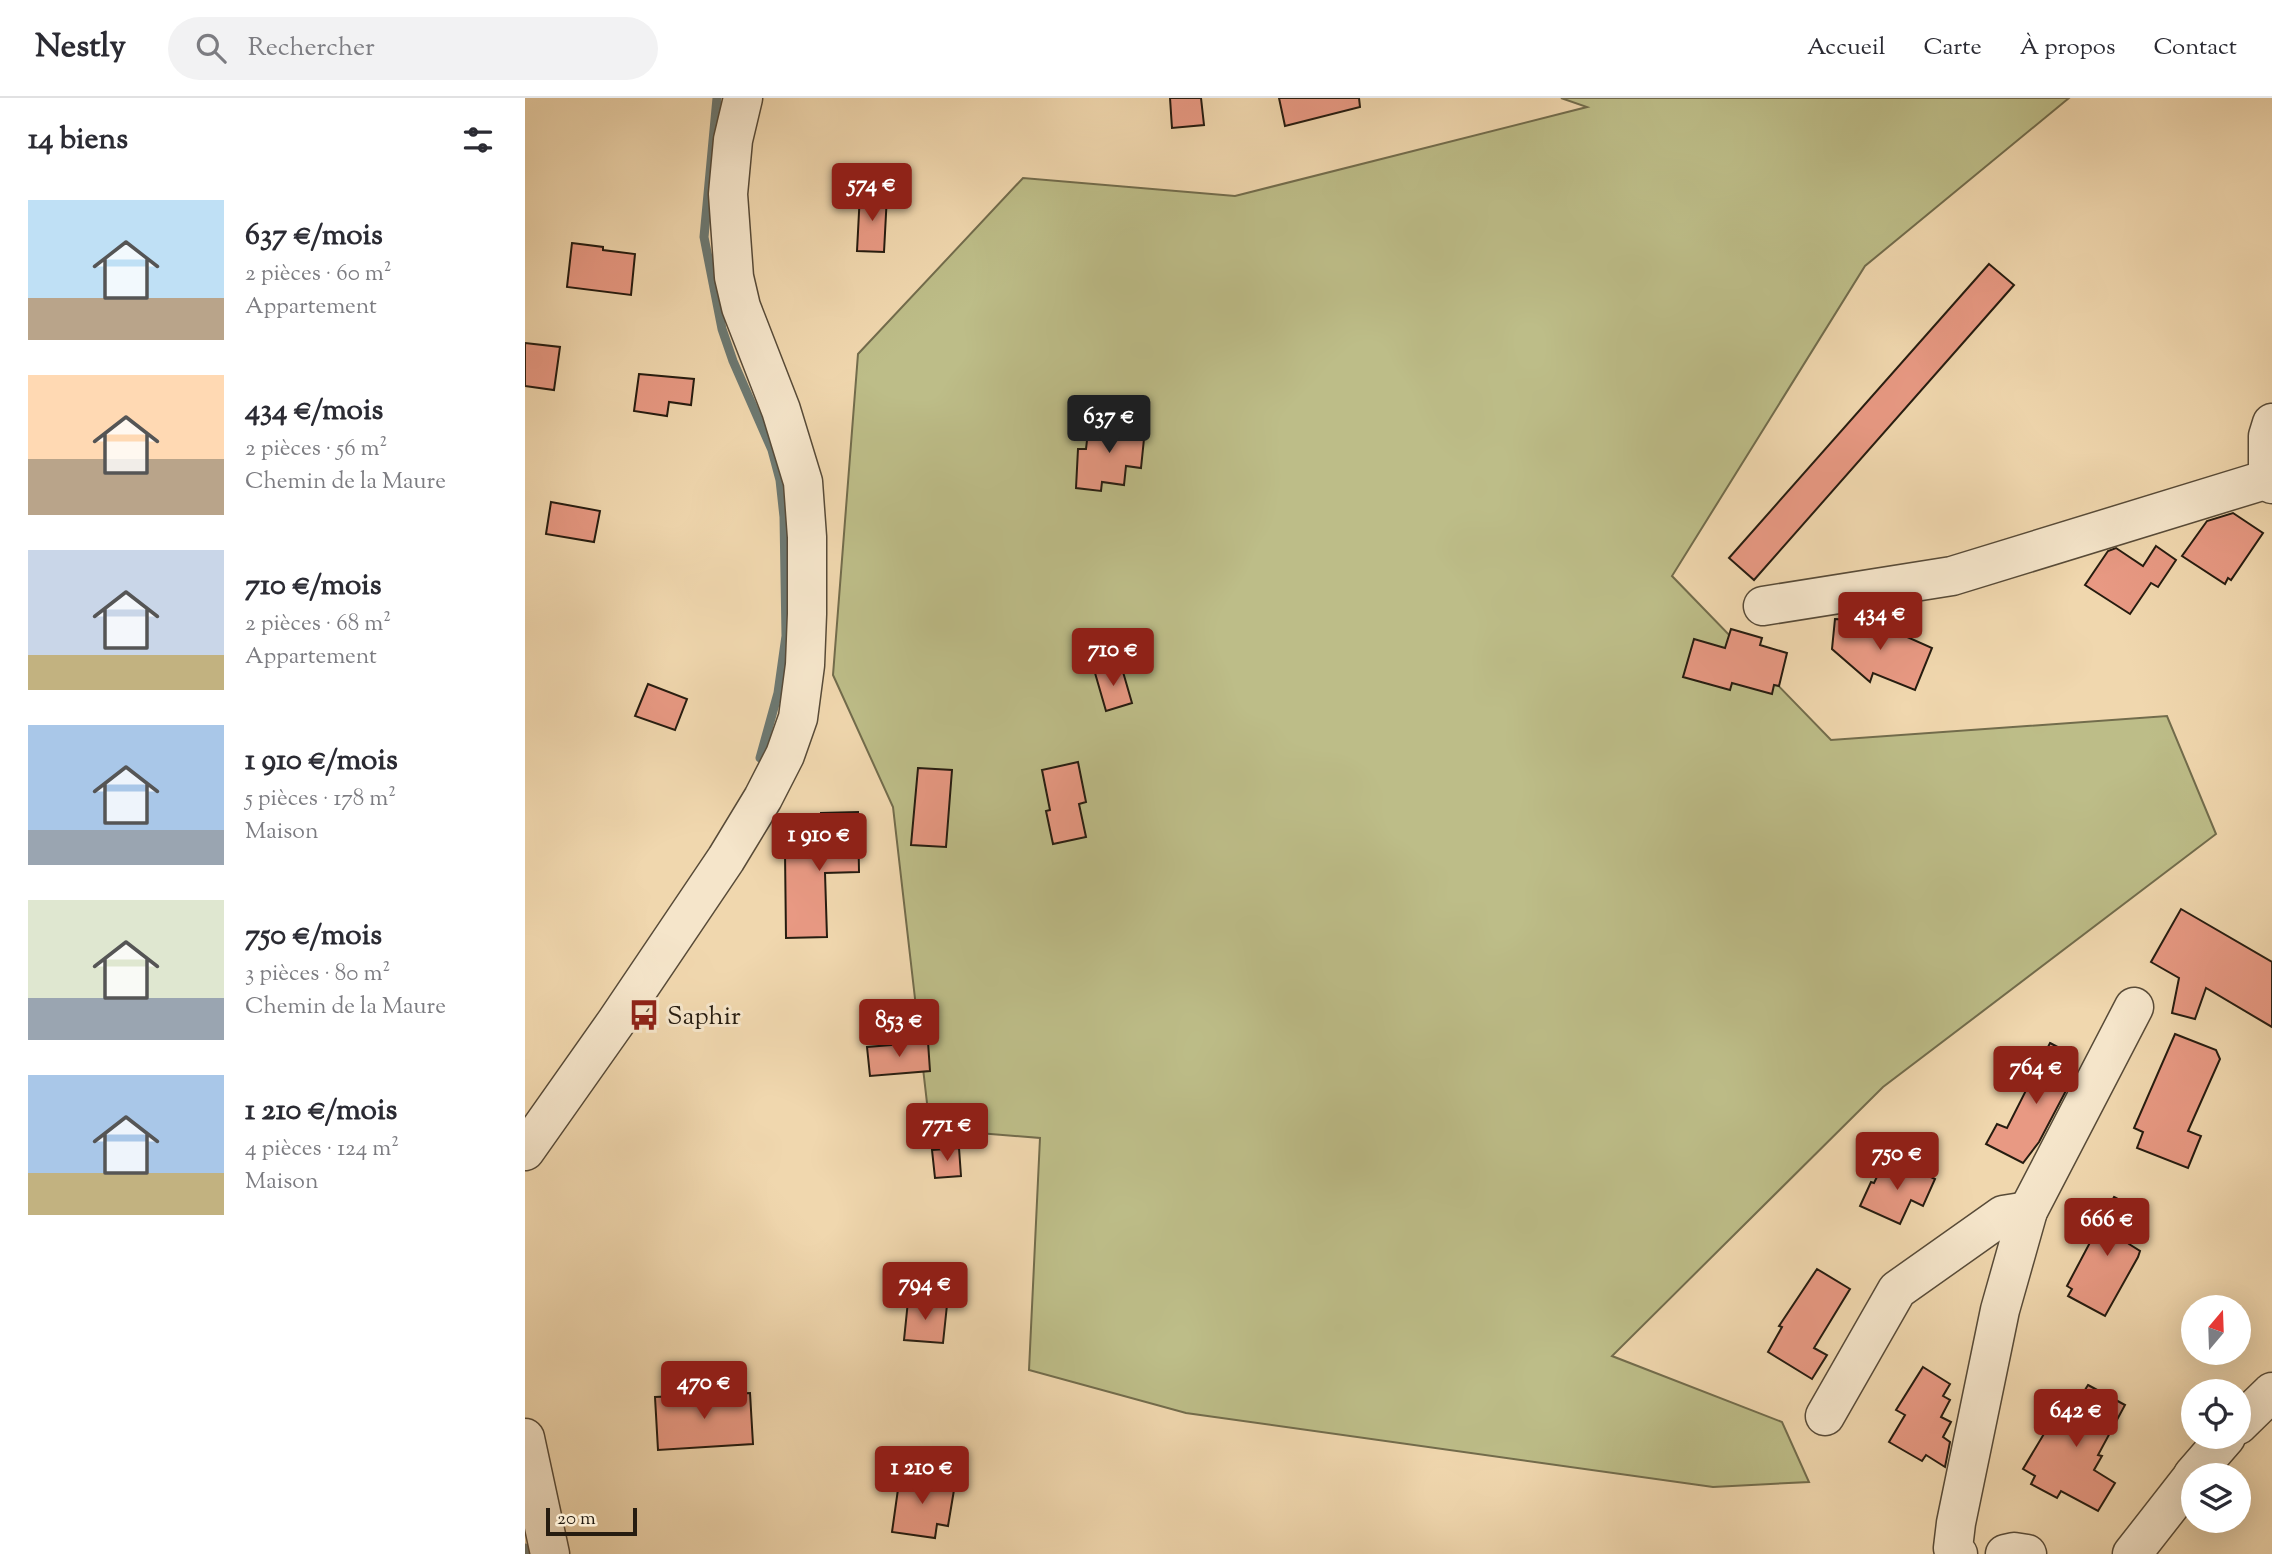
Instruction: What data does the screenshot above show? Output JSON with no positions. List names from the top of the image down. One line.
{"places":{"bus stop":["Saphir"]},"scale_bar":"20 m","north":"top","page":{"header":"Nestly","search":"Rechercher","nav":["Accueil","Carte","À propos","Contact"],"heading":"14 biens","price":["574 €","637 €","434 €","710 €","1 910 €","853 €","764 €","771 €","750 €","666 €","794 €","470 €","642 €","1 210 €"],"list":[{"name":"637 €/mois","note":"2 pièces · 60 m² · Appartement"},{"name":"434 €/mois","note":"2 pièces · 56 m² · Chemin de la Maure"},{"name":"710 €/mois","note":"2 pièces · 68 m² · Appartement"},{"name":"1 910 €/mois","note":"5 pièces · 178 m² · Maison"},{"name":"750 €/mois","note":"3 pièces · 80 m² · Chemin de la Maure"},{"name":"1 210 €/mois","note":"4 pièces · 124 m² · Maison"}],"scale":"20 m"}}
